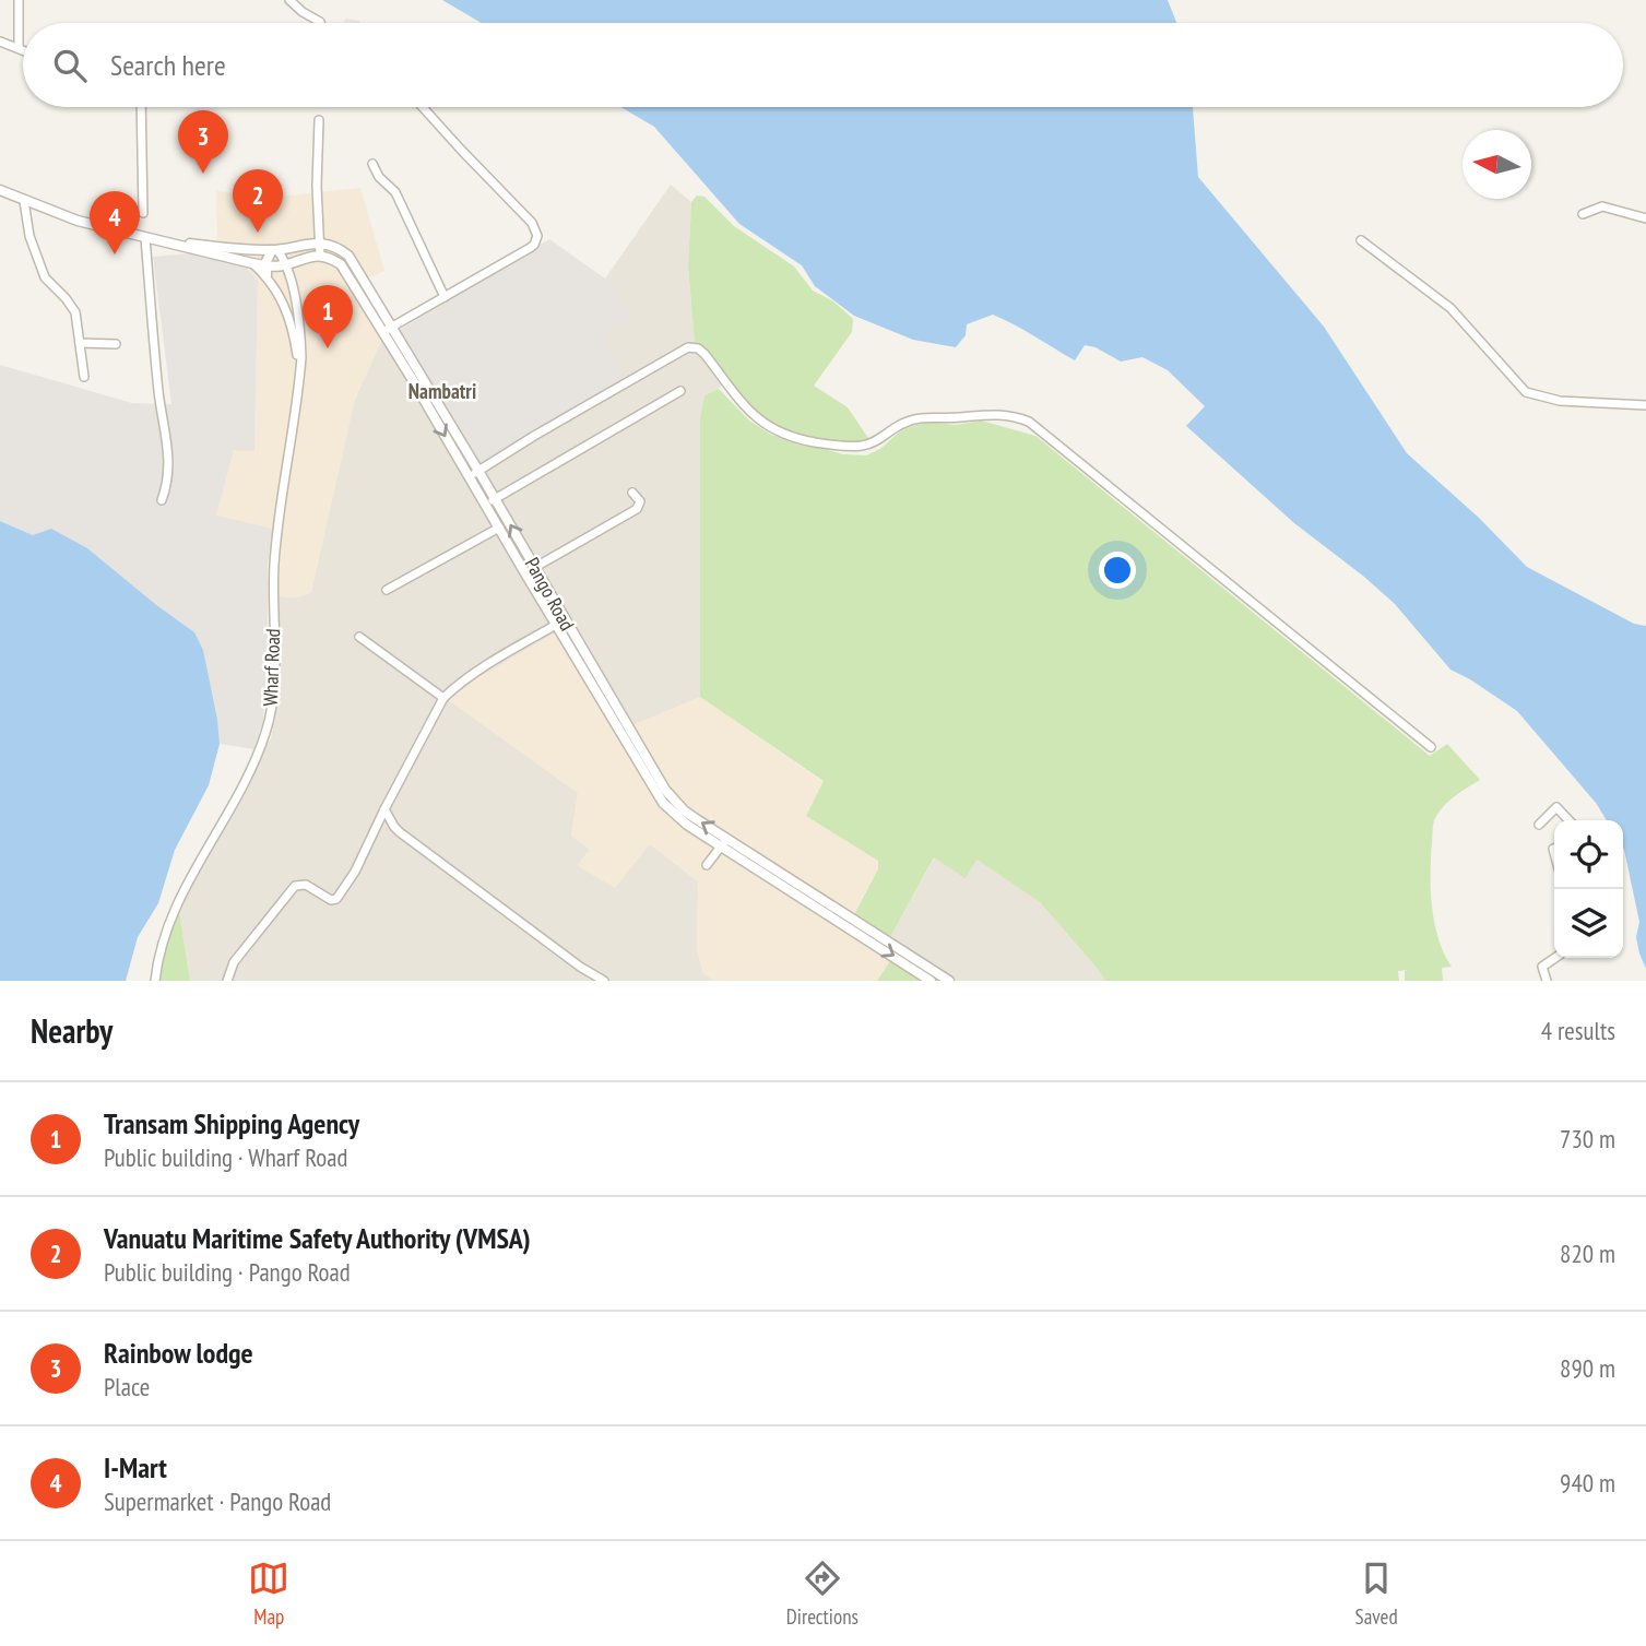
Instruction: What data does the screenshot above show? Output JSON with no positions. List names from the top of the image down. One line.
{"streets":{"street":["Pango Road","Wharf Road"]},"districts":["Nambatri"],"north":"left","page":{"search":"Search here","pins":["3","2","4","1"],"heading":["Nearby","4 results"],"list":[{"mark":"1","name":"Transam Shipping Agency","note":"Public building · Wharf Road","value":"730 m"},{"mark":"2","name":"Vanuatu Maritime Safety Authority (VMSA)","note":"Public building · Pango Road","value":"820 m"},{"mark":"3","name":"Rainbow lodge","note":"Place","value":"890 m"},{"mark":"4","name":"I-Mart","note":"Supermarket · Pango Road","value":"940 m"}],"nav":["Map","Directions","Saved"]}}
